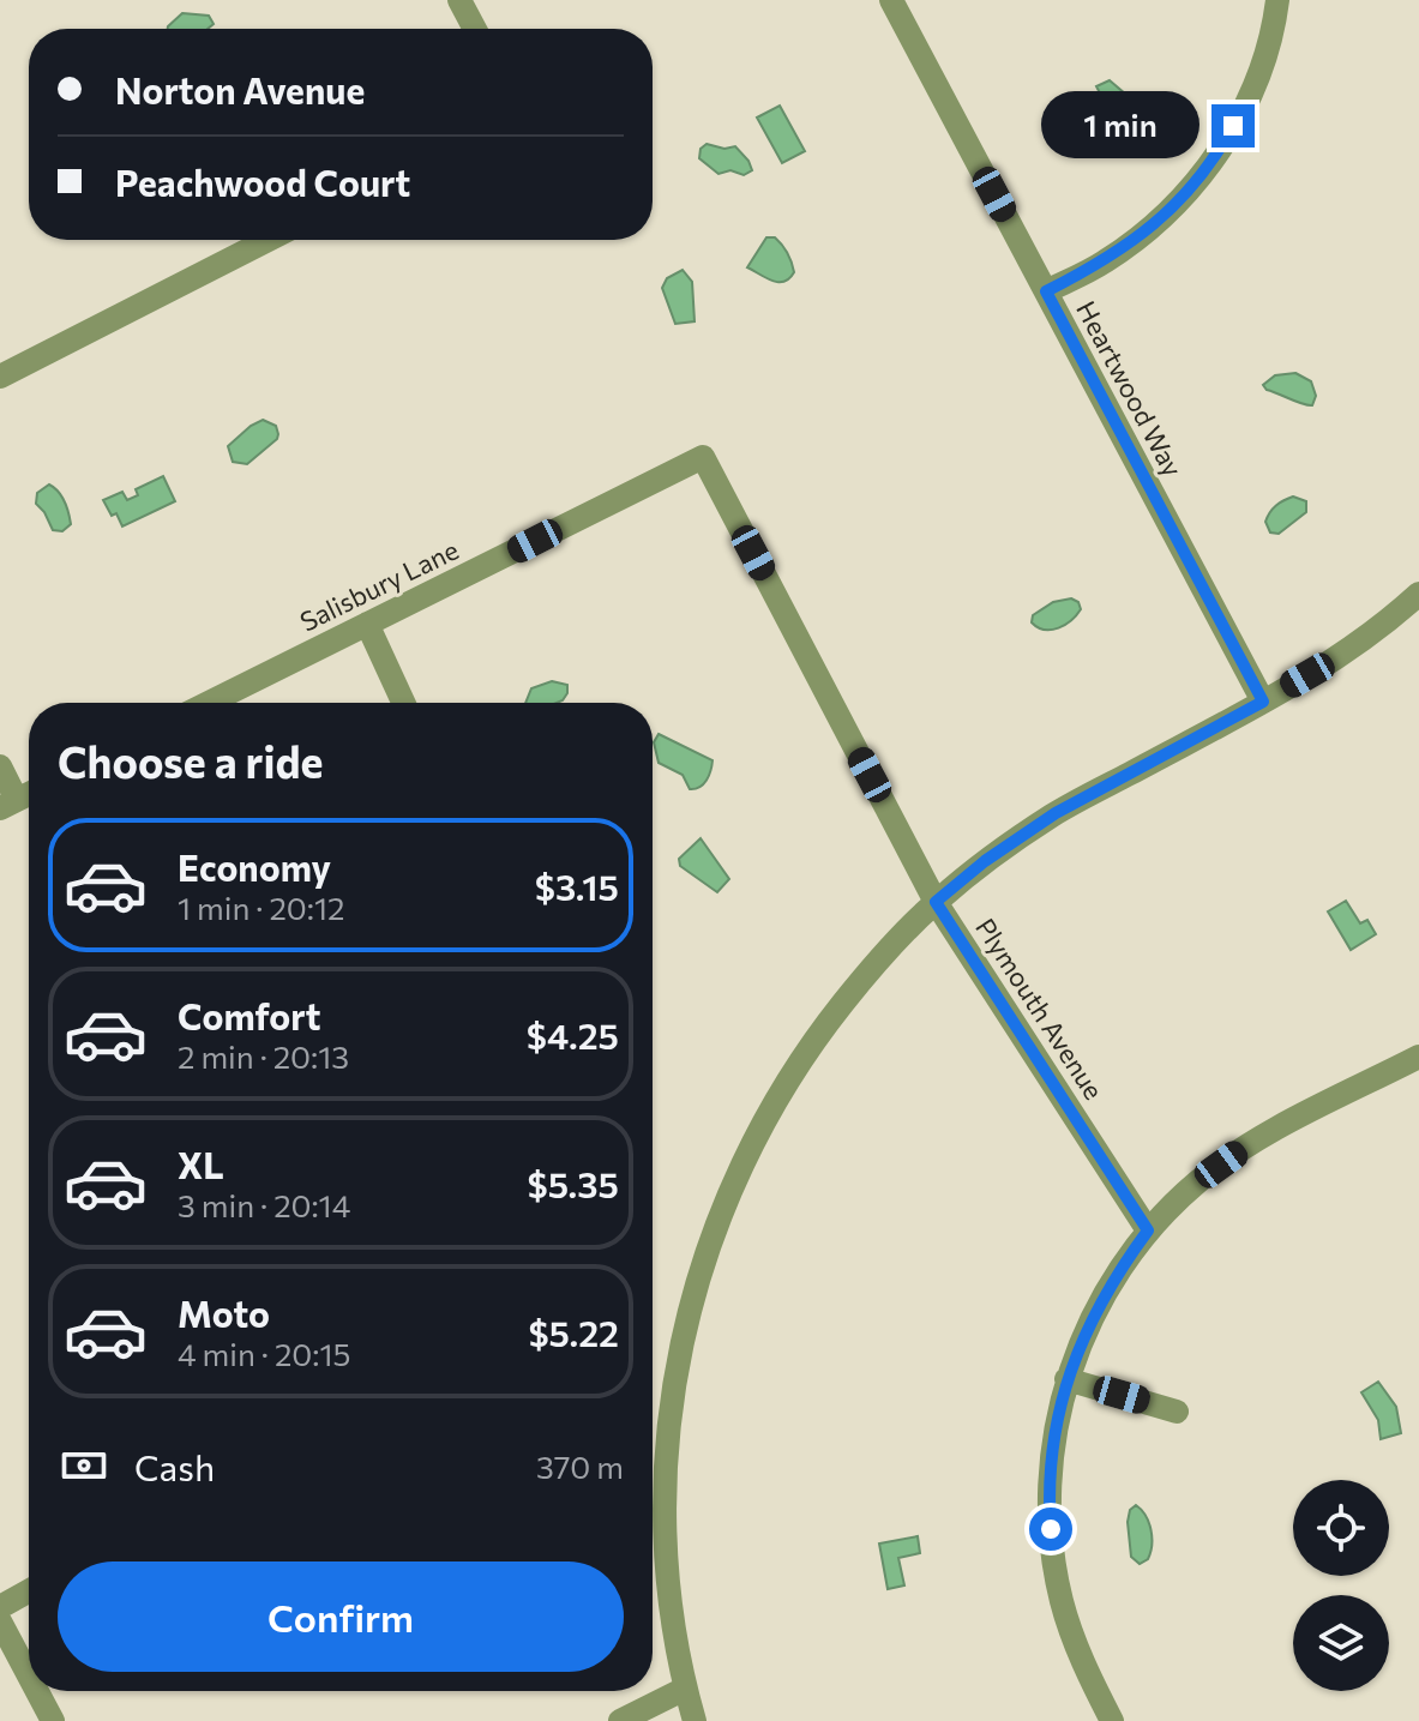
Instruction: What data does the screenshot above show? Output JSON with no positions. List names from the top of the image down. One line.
{"streets":{"street":["Heartwood Way","Salisbury Lane","Plymouth Avenue"]},"crossings":[["Salisbury Lane","Plymouth Avenue"]],"page":{"banner":["Norton Avenue","Peachwood Court"],"bubble":"1 min","heading":"Choose a ride","list":[{"name":"Economy","note":"1 min · 20:12","value":"$3.15"},{"name":"Comfort","note":"2 min · 20:13","value":"$4.25"},{"name":"XL","note":"3 min · 20:14","value":"$5.35"},{"name":"Moto","note":"4 min · 20:15","value":"$5.22"}],"pay":["Cash","370 m"],"buttons":"Confirm"}}
